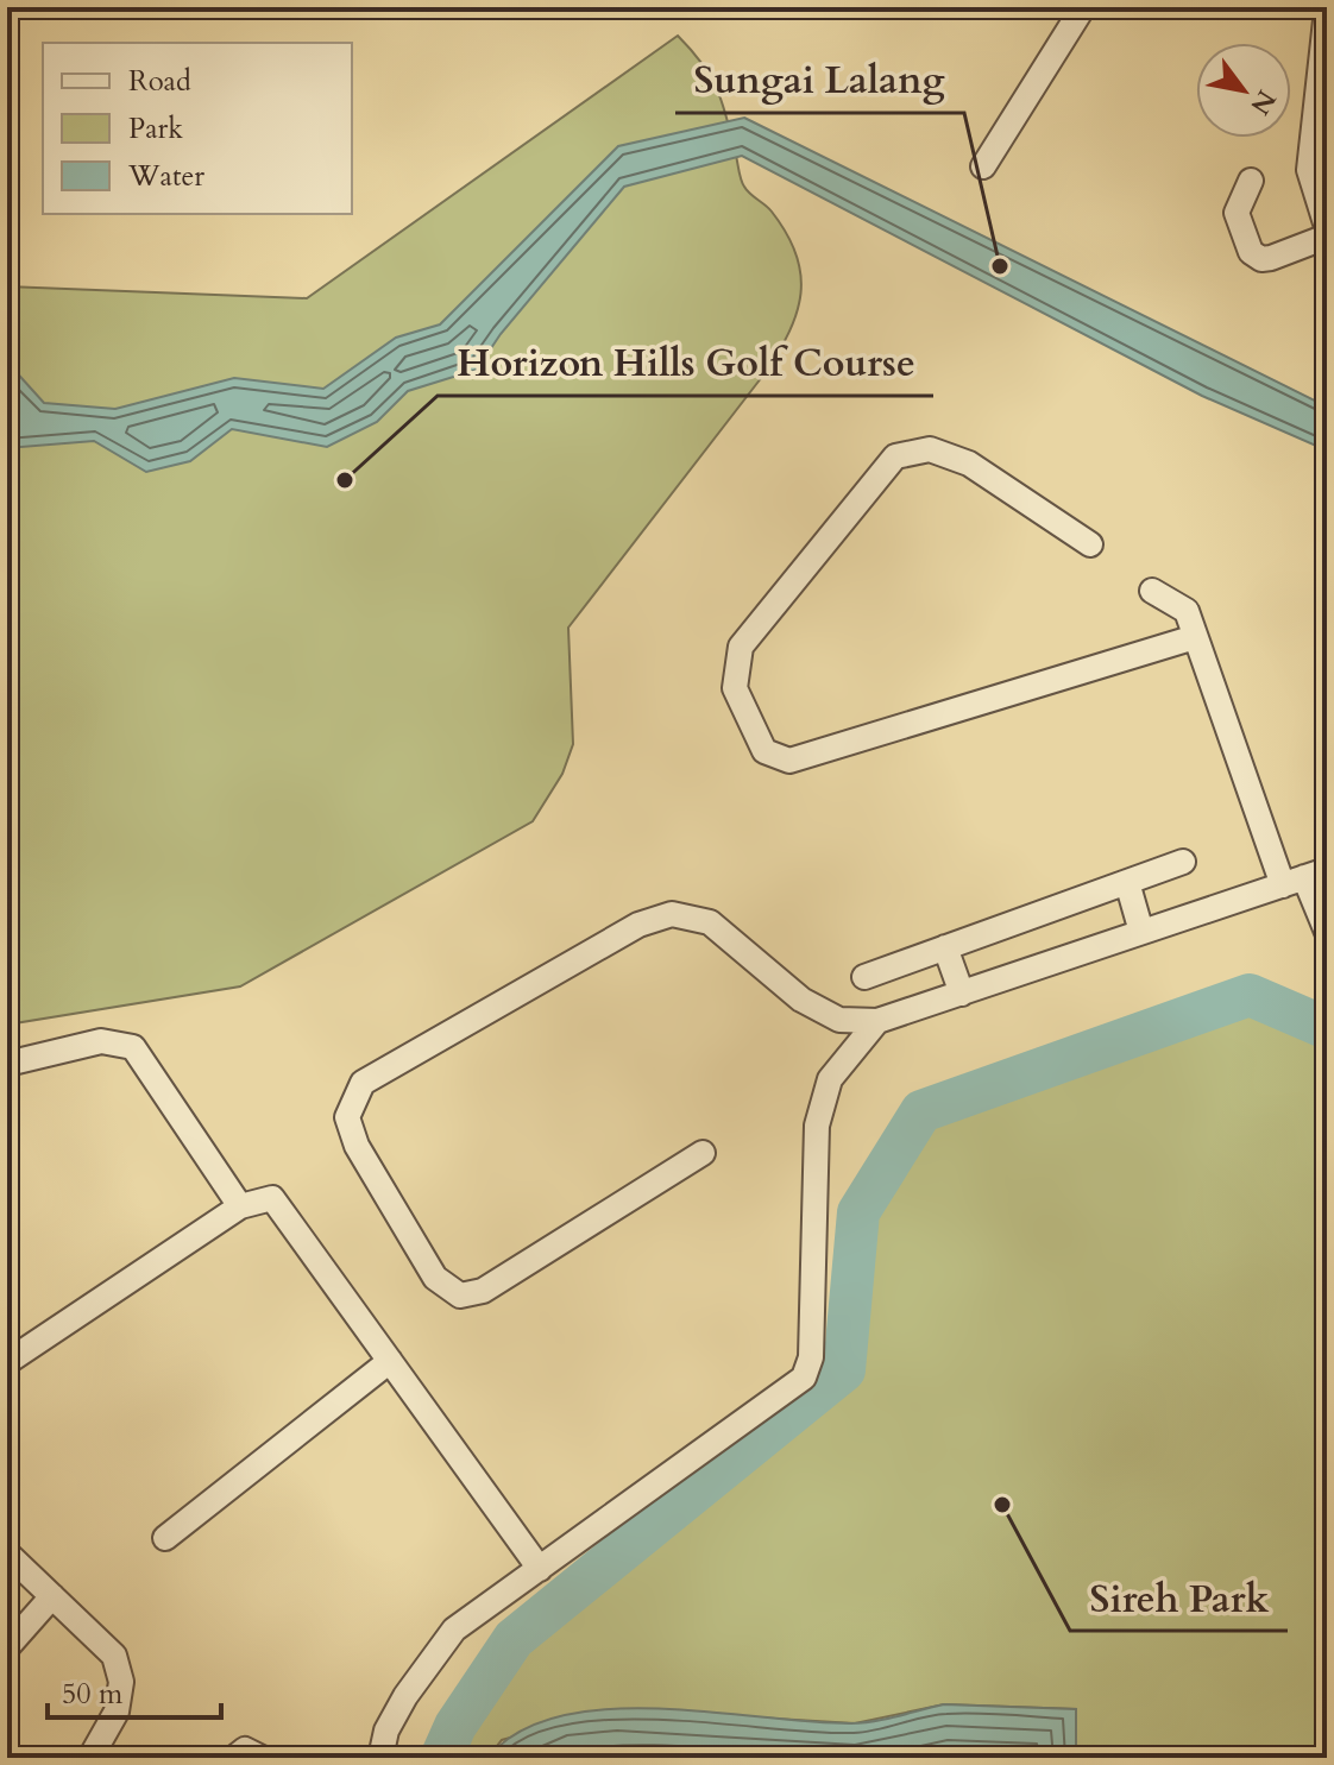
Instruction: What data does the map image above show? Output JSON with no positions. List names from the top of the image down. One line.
{"places":["Sungai Lalang","Horizon Hills Golf Course","Sireh Park"],"legend":["Road","Park","Water"],"scale_bar":"50 m","north":"bottom right"}
